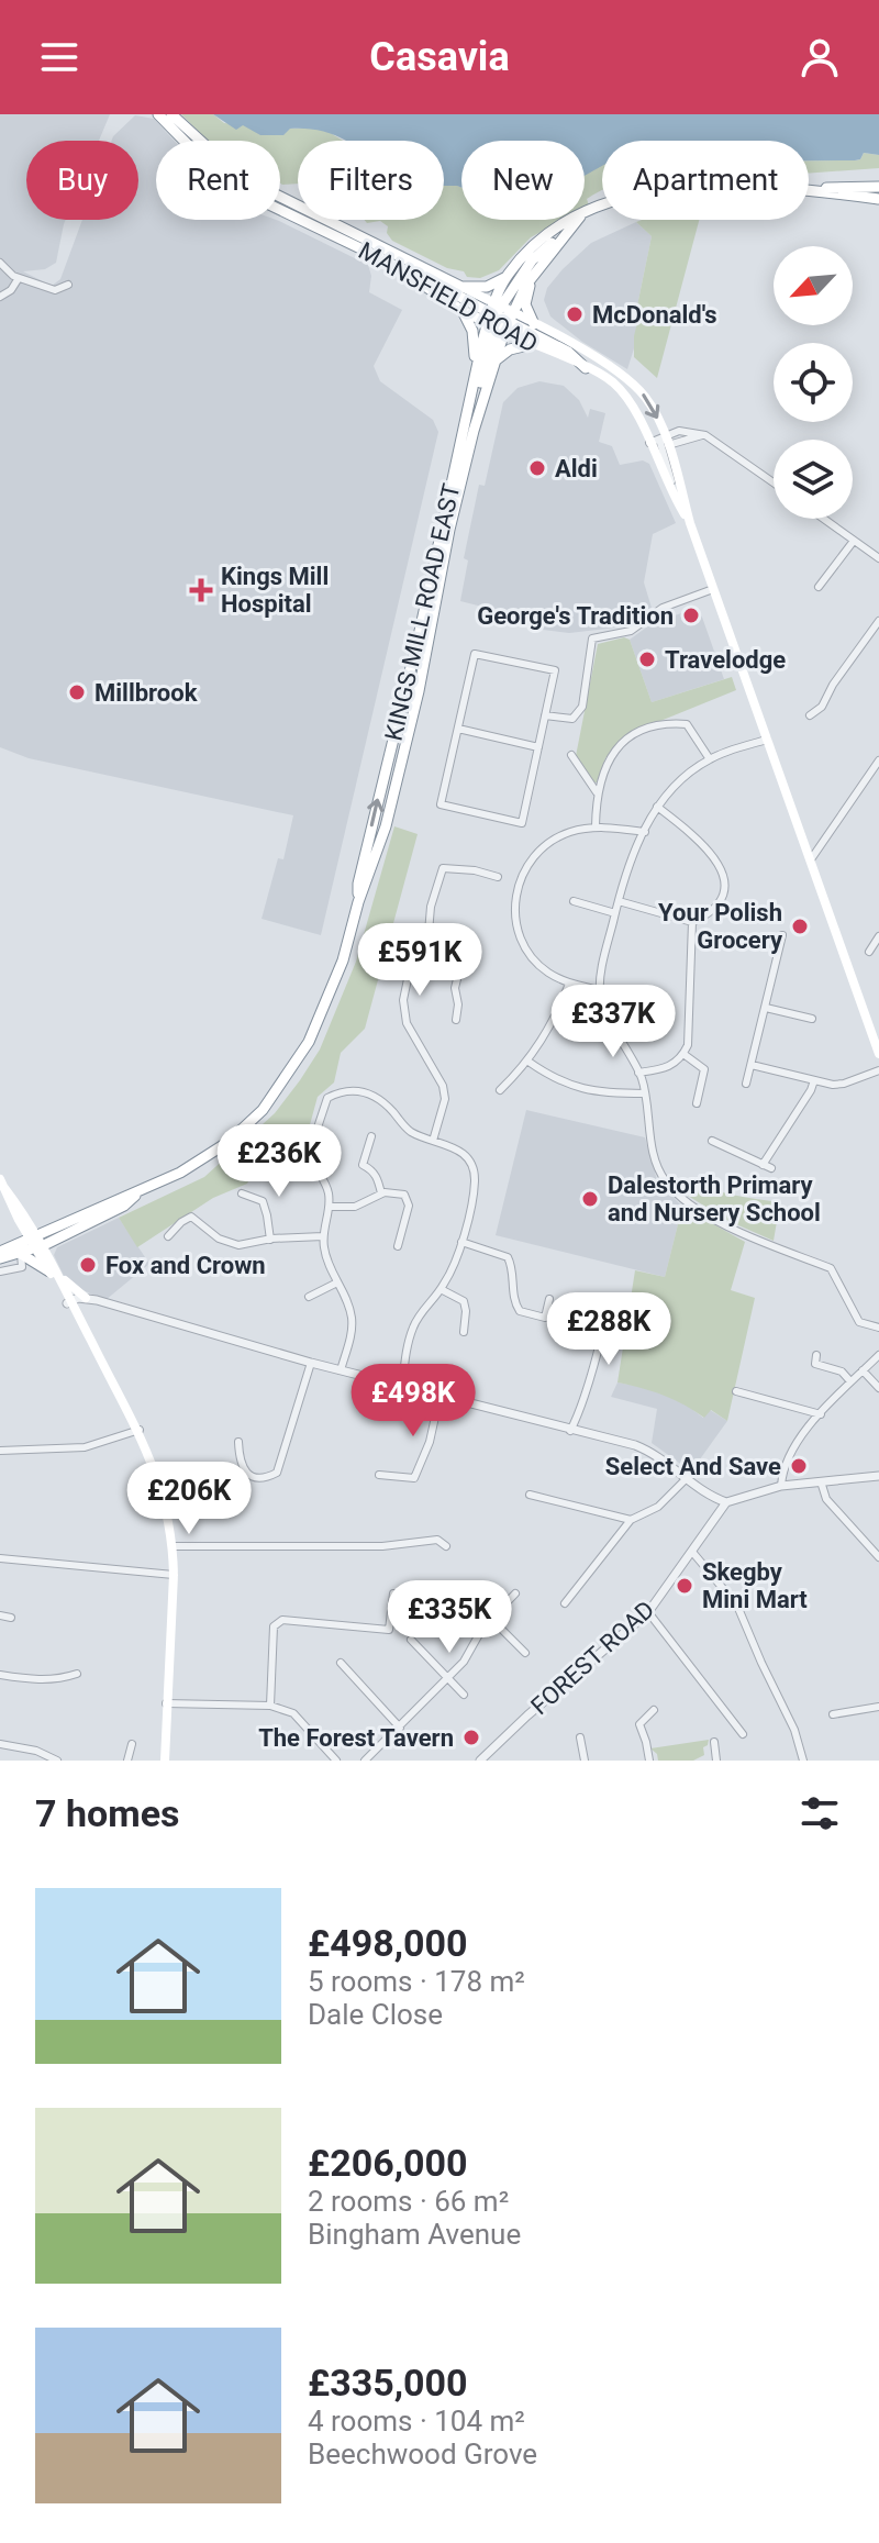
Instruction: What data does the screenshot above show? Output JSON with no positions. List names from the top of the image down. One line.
{"streets":{"highway":["MANSFIELD ROAD","KINGS MILL ROAD EAST"],"street":["FOREST ROAD"]},"crossings":[["MANSFIELD ROAD","KINGS MILL ROAD EAST"]],"places":{"other":["McDonald's","Aldi","George's Tradition","Travelodge","Millbrook","Your Polish Grocery","Dalestorth Primary and Nursery School","Fox and Crown","Select And Save","Skegby Mini Mart","The Forest Tavern"],"health":["Kings Mill Hospital"]},"north":"bottom left","page":{"header":"Casavia","chip":["Buy","Rent","Filters","New","Apartment"],"price":["£591K","£337K","£236K","£288K","£498K","£206K","£335K"],"heading":"7 homes","list":[{"name":"£498,000","note":"5 rooms · 178 m² · Dale Close"},{"name":"£206,000","note":"2 rooms · 66 m² · Bingham Avenue"},{"name":"£335,000","note":"4 rooms · 104 m² · Beechwood Grove"}]}}
